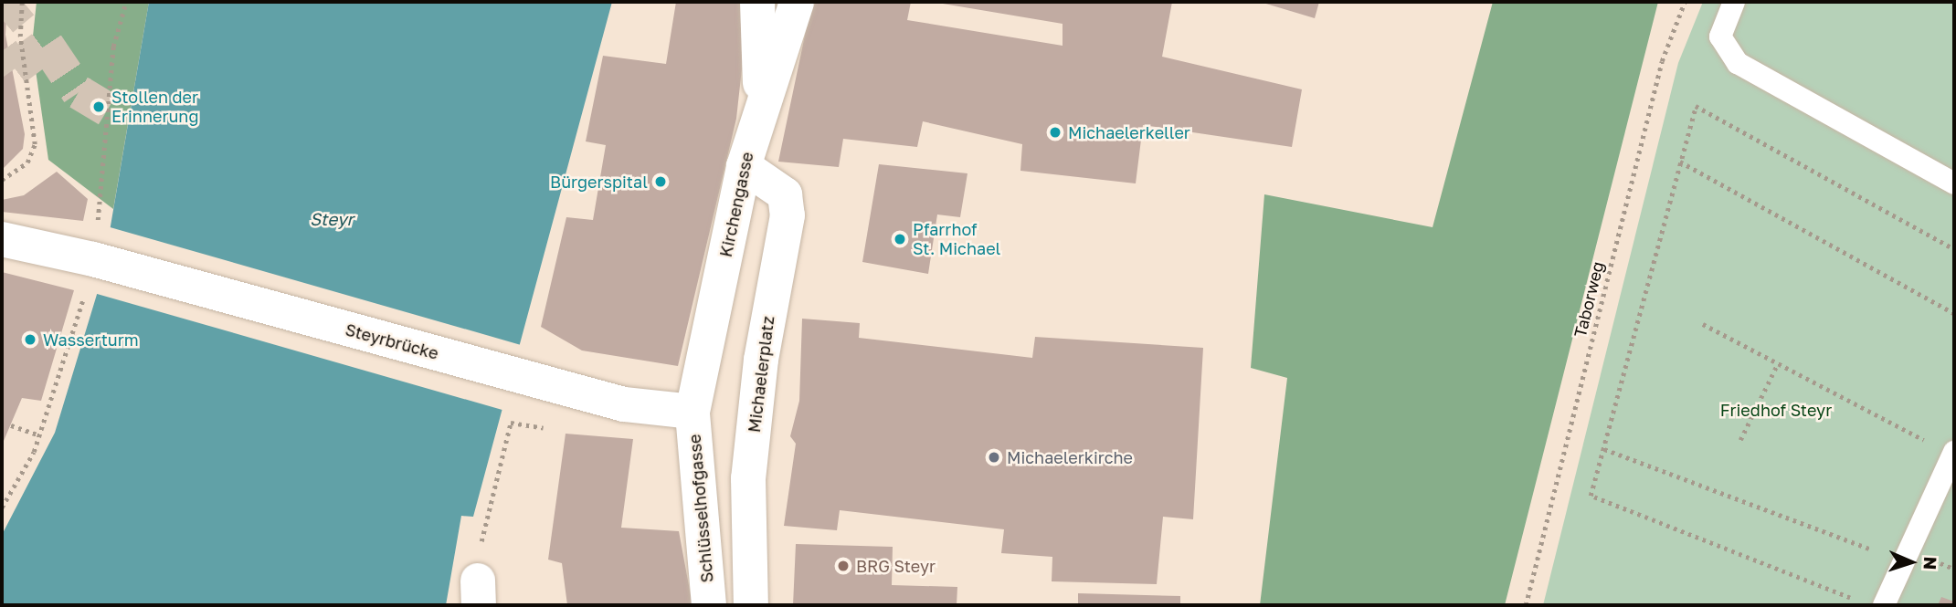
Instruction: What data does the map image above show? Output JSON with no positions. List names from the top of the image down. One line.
{"streets":{"street":["Kirchengasse","Steyrbrücke","Michaelerplatz","Schlüsselhofgasse"],"path":["Taborweg"]},"crossings":[["Kirchengasse","Steyrbrücke"],["Kirchengasse","Michaelerplatz"],["Kirchengasse","Schlüsselhofgasse"],["Steyrbrücke","Schlüsselhofgasse"]],"water":["Steyr"],"parks":["Friedhof Steyr"],"places":["Stollen der Erinnerung","Michaelerkeller","Bürgerspital","Pfarrhof St. Michael","Wasserturm","Michaelerkirche","BRG Steyr"],"north":"right"}
